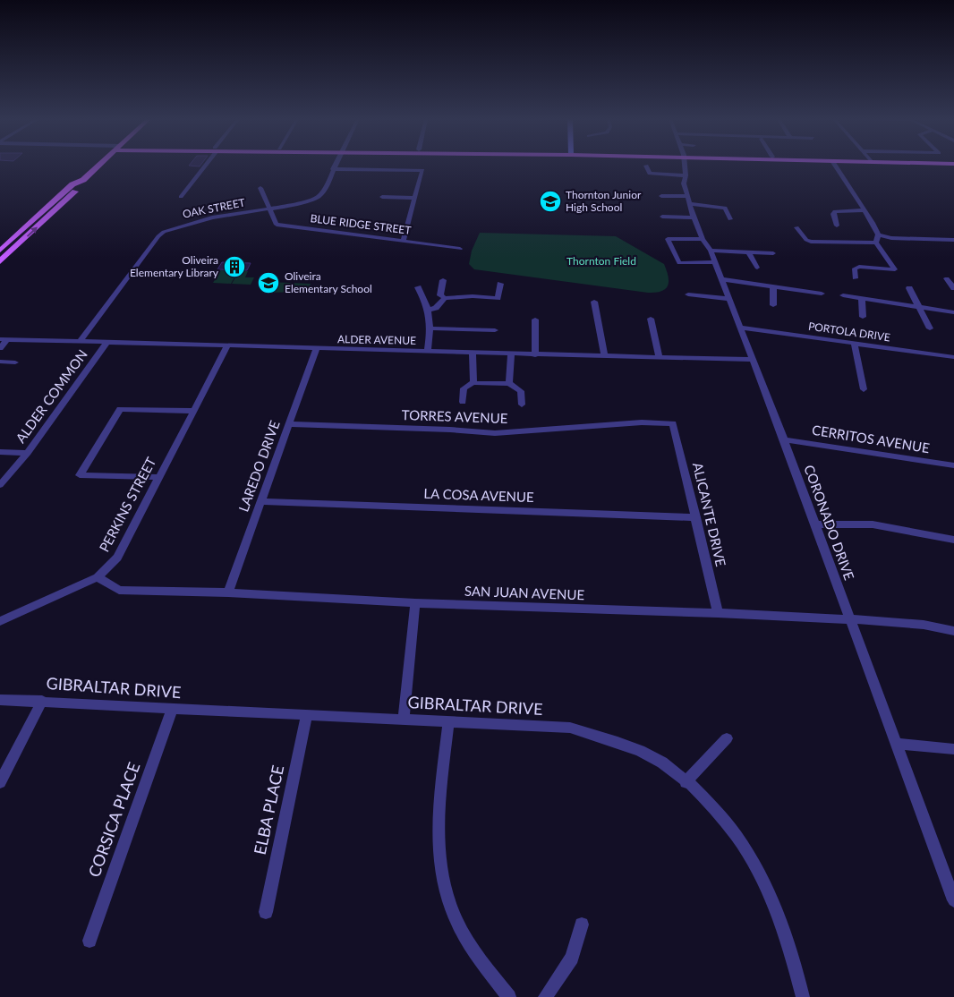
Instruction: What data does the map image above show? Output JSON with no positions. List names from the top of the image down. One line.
{"streets":{"street":["OAK STREET","BLUE RIDGE STREET","PORTOLA DRIVE","ALDER AVENUE","ALDER COMMON","TORRES AVENUE","CERRITOS AVENUE","LAREDO DRIVE","LA COSA AVENUE","PERKINS STREET","ALICANTE DRIVE","CORONADO DRIVE","SAN JUAN AVENUE","GIBRALTAR DRIVE","ELBA PLACE","CORSICA PLACE"]},"crossings":[["OAK STREET","BLUE RIDGE STREET"],["OAK STREET","ALDER AVENUE"],["PORTOLA DRIVE","CORONADO DRIVE"],["ALDER AVENUE","ALDER COMMON"],["ALDER AVENUE","LAREDO DRIVE"],["ALDER AVENUE","PERKINS STREET"],["ALDER AVENUE","CORONADO DRIVE"],["TORRES AVENUE","LAREDO DRIVE"],["TORRES AVENUE","ALICANTE DRIVE"],["CERRITOS AVENUE","CORONADO DRIVE"],["LAREDO DRIVE","LA COSA AVENUE"],["LAREDO DRIVE","SAN JUAN AVENUE"],["LA COSA AVENUE","ALICANTE DRIVE"],["PERKINS STREET","SAN JUAN AVENUE"],["ALICANTE DRIVE","SAN JUAN AVENUE"],["CORONADO DRIVE","SAN JUAN AVENUE"],["GIBRALTAR DRIVE","ELBA PLACE"],["GIBRALTAR DRIVE","CORSICA PLACE"]],"parks":["Thornton Field"],"places":{"school or university":["Thornton Junior High School","Oliveira Elementary School"],"building":["Oliveira Elementary Library"]}}
